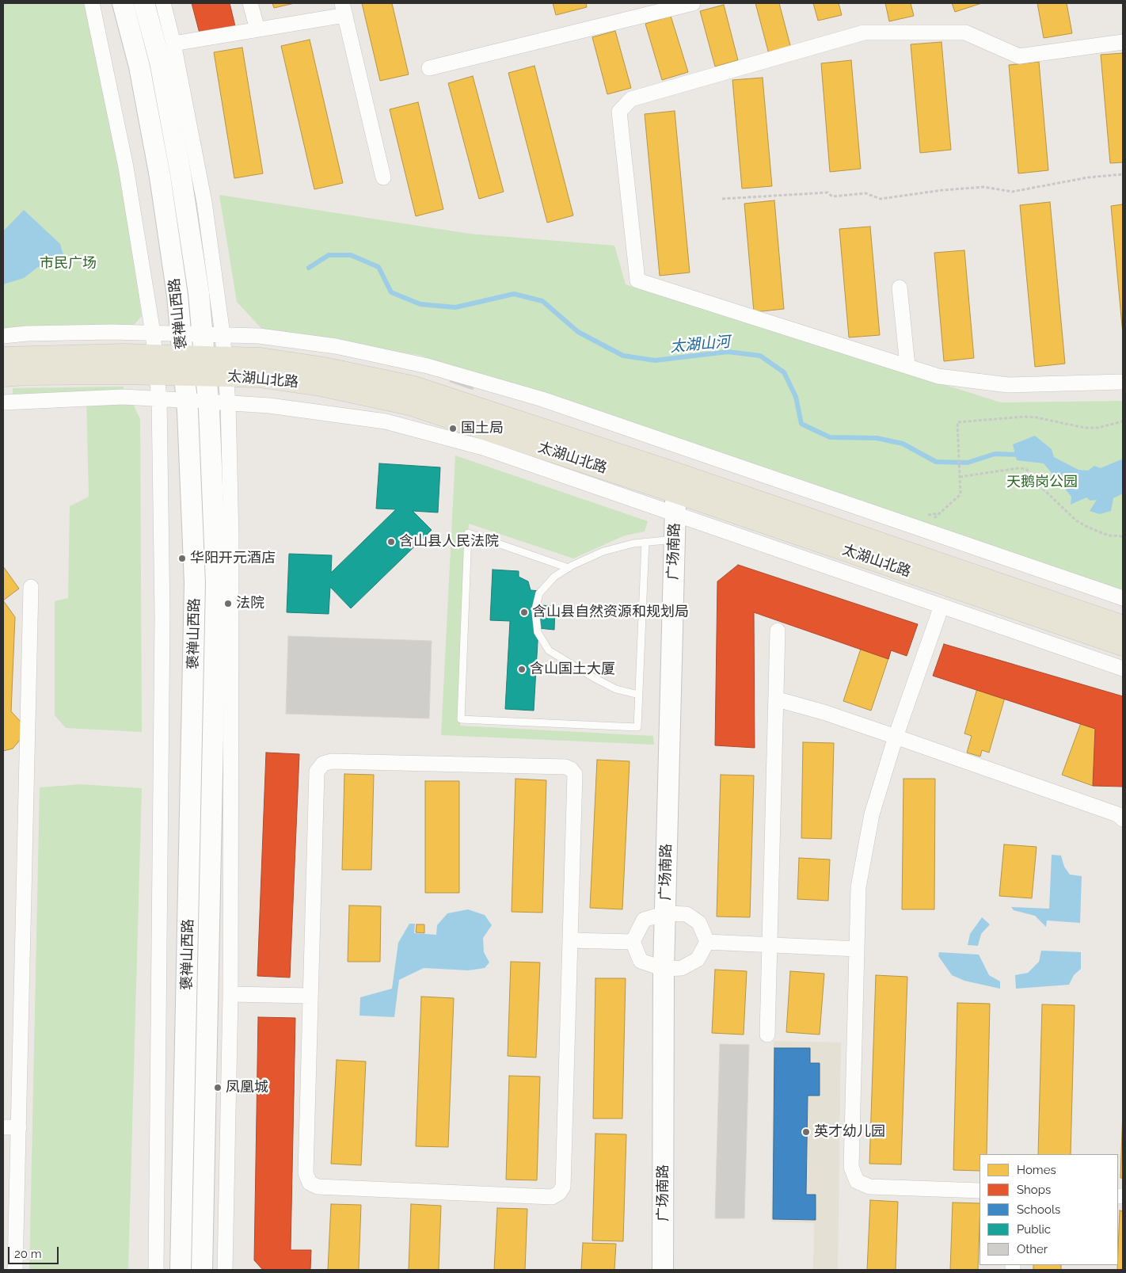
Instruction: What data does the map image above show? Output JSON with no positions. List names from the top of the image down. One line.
{"streets":{"main road":["褒禅山西路","太湖山北路","广场南路"]},"crossings":[["褒禅山西路","太湖山北路"],["太湖山北路","广场南路"]],"water":["太湖山河"],"parks":["市民广场","天鹅岗公园"],"places":["国土局","含山县人民法院","华阳开元酒店","法院","含山县自然资源和规划局","含山国土大厦","凤凰城","英才幼儿园"],"legend":["Homes","Shops","Schools","Public","Other"],"scale_bar":"20 m"}
